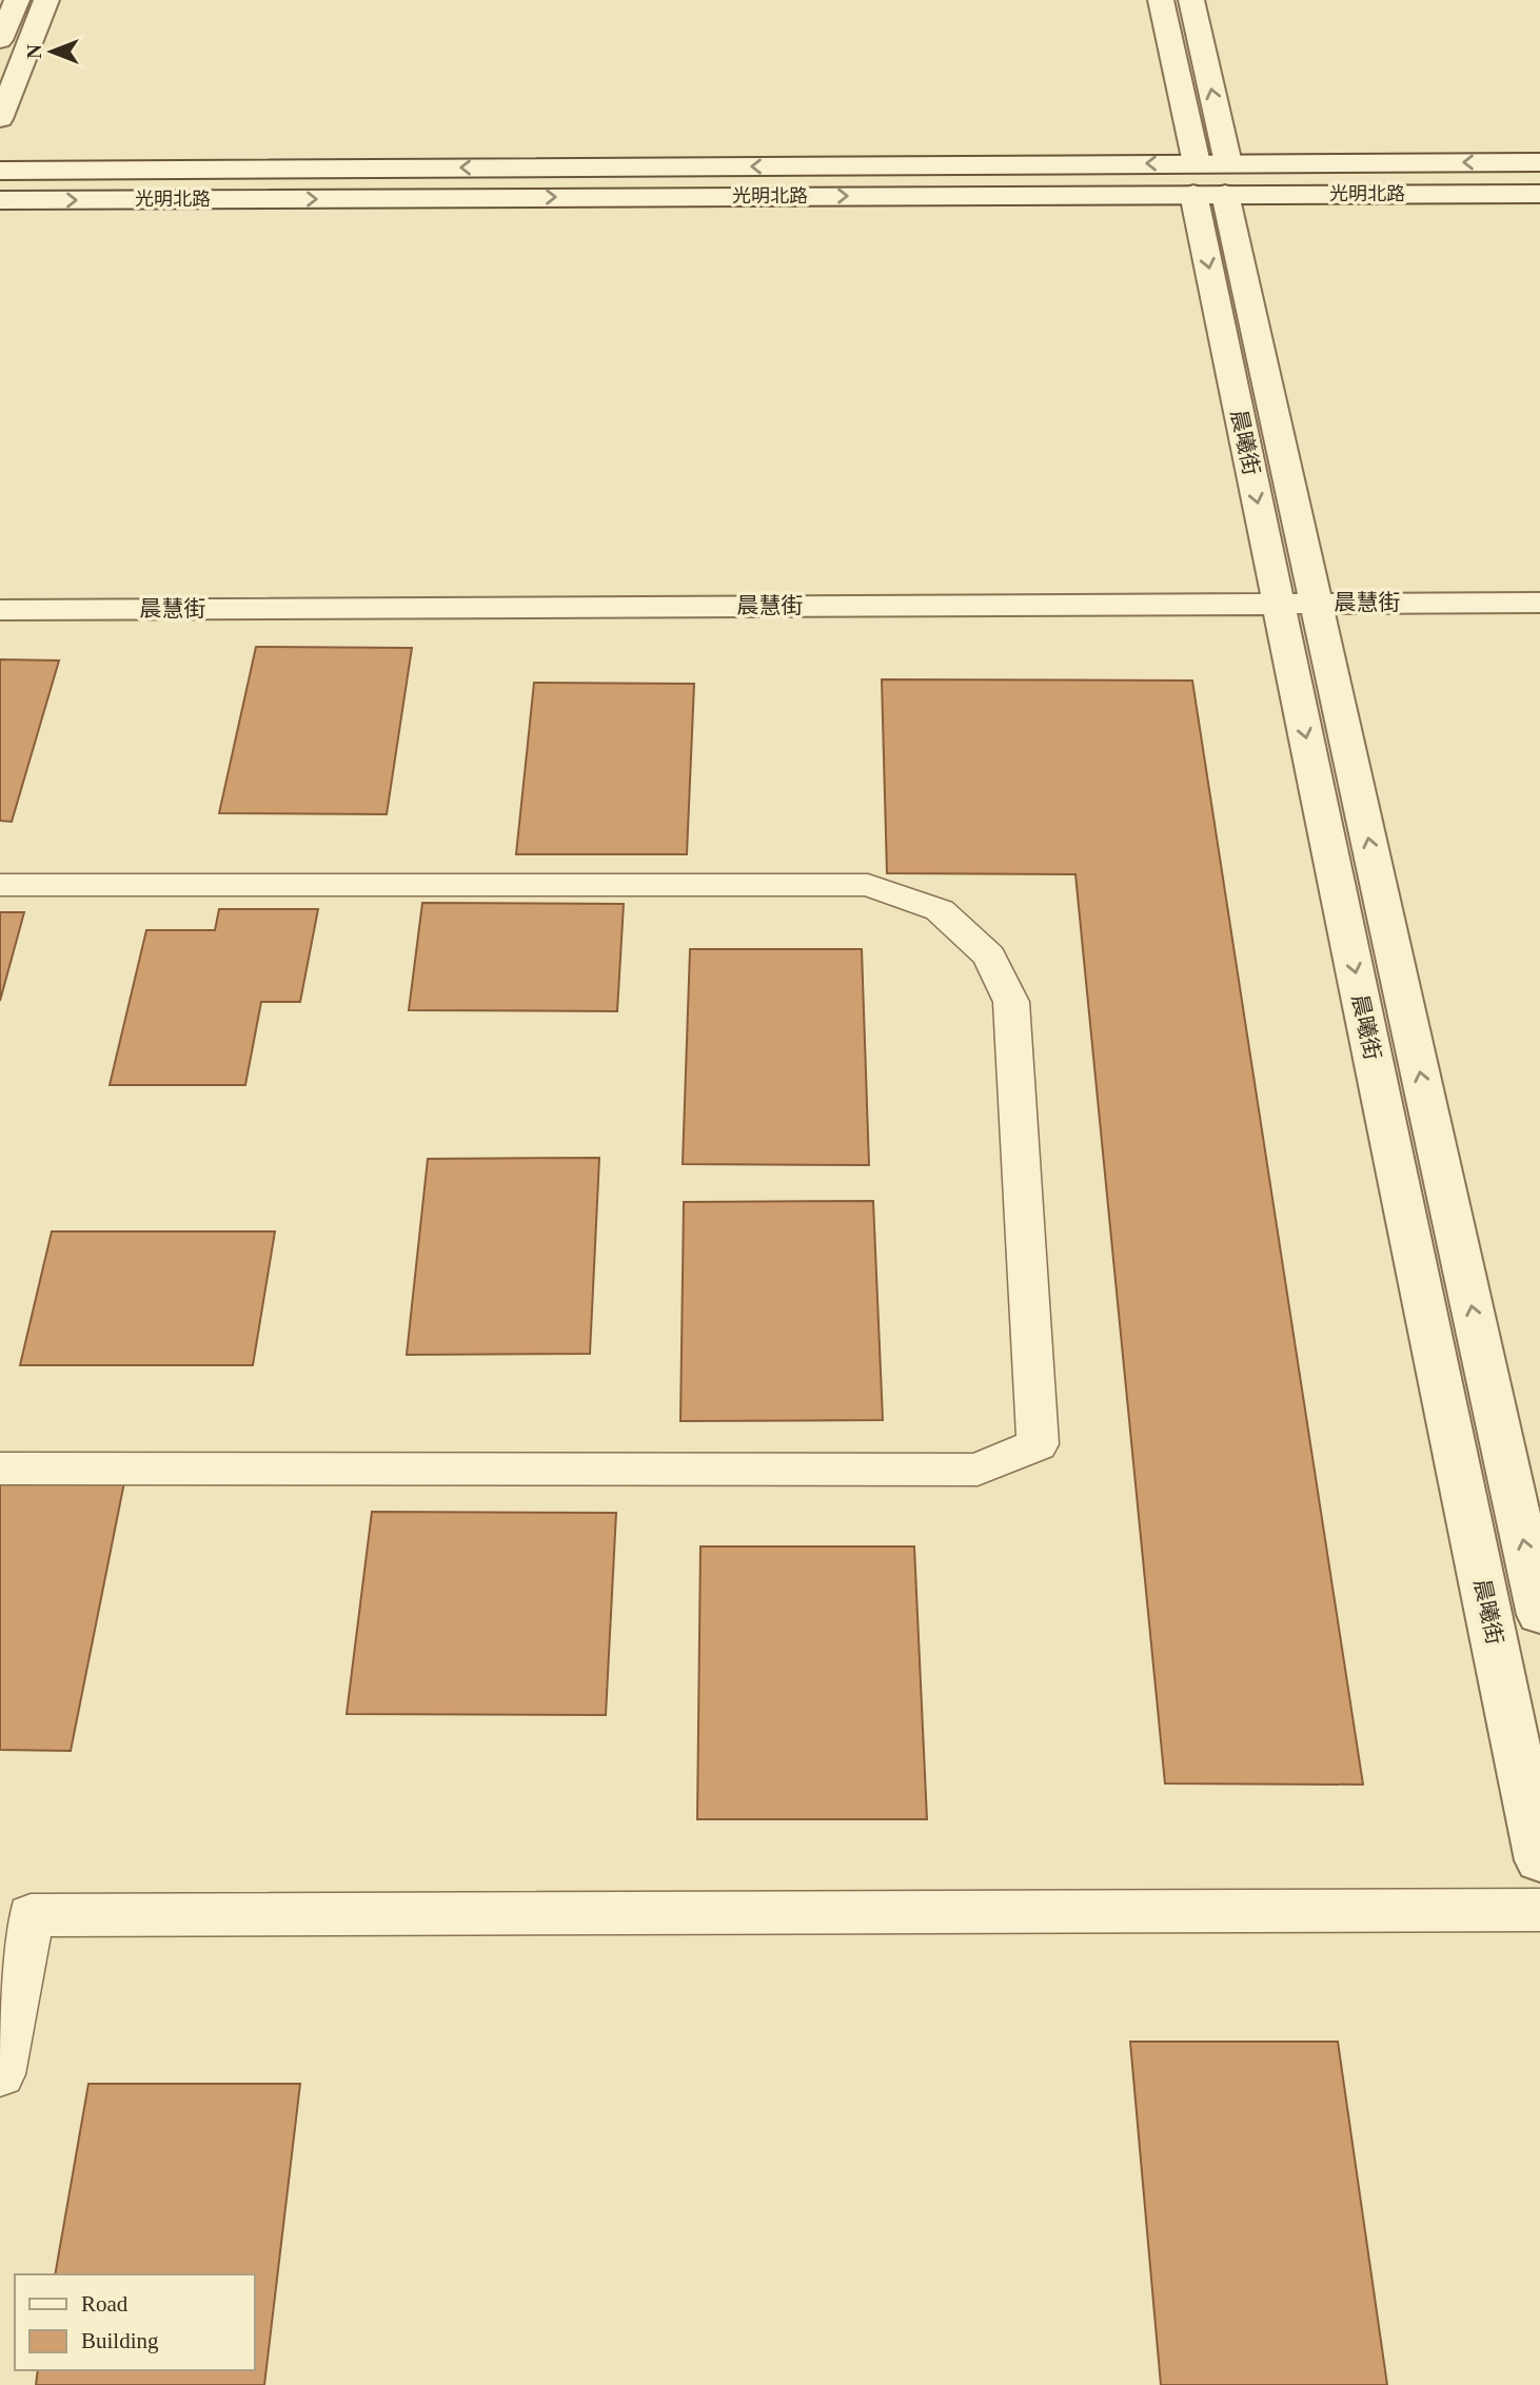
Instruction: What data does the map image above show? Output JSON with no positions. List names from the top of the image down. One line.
{"streets":{"street":["光明北路","晨曦街","晨慧街"]},"crossings":[["光明北路","晨曦街"],["晨曦街","晨慧街"]],"legend":["Road","Building"],"north":"left"}
